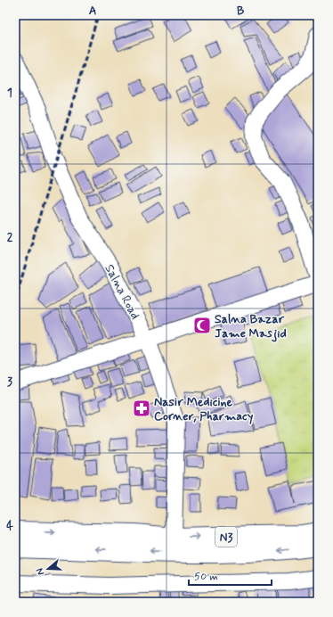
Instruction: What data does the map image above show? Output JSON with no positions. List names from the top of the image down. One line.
{"streets":{"highway":["N3"],"street":["Salna Road"]},"crossings":[["Salna Road","N3"]],"places":{"mosque":["Salna Bazar Jame Masjid"],"pharmacy":["Nasir Medicine Corner, Pharmacy"]},"scale_bar":"50 m","north":"left","grid":{"columns":["A","B"],"rows":["1","2","3","4"]}}
